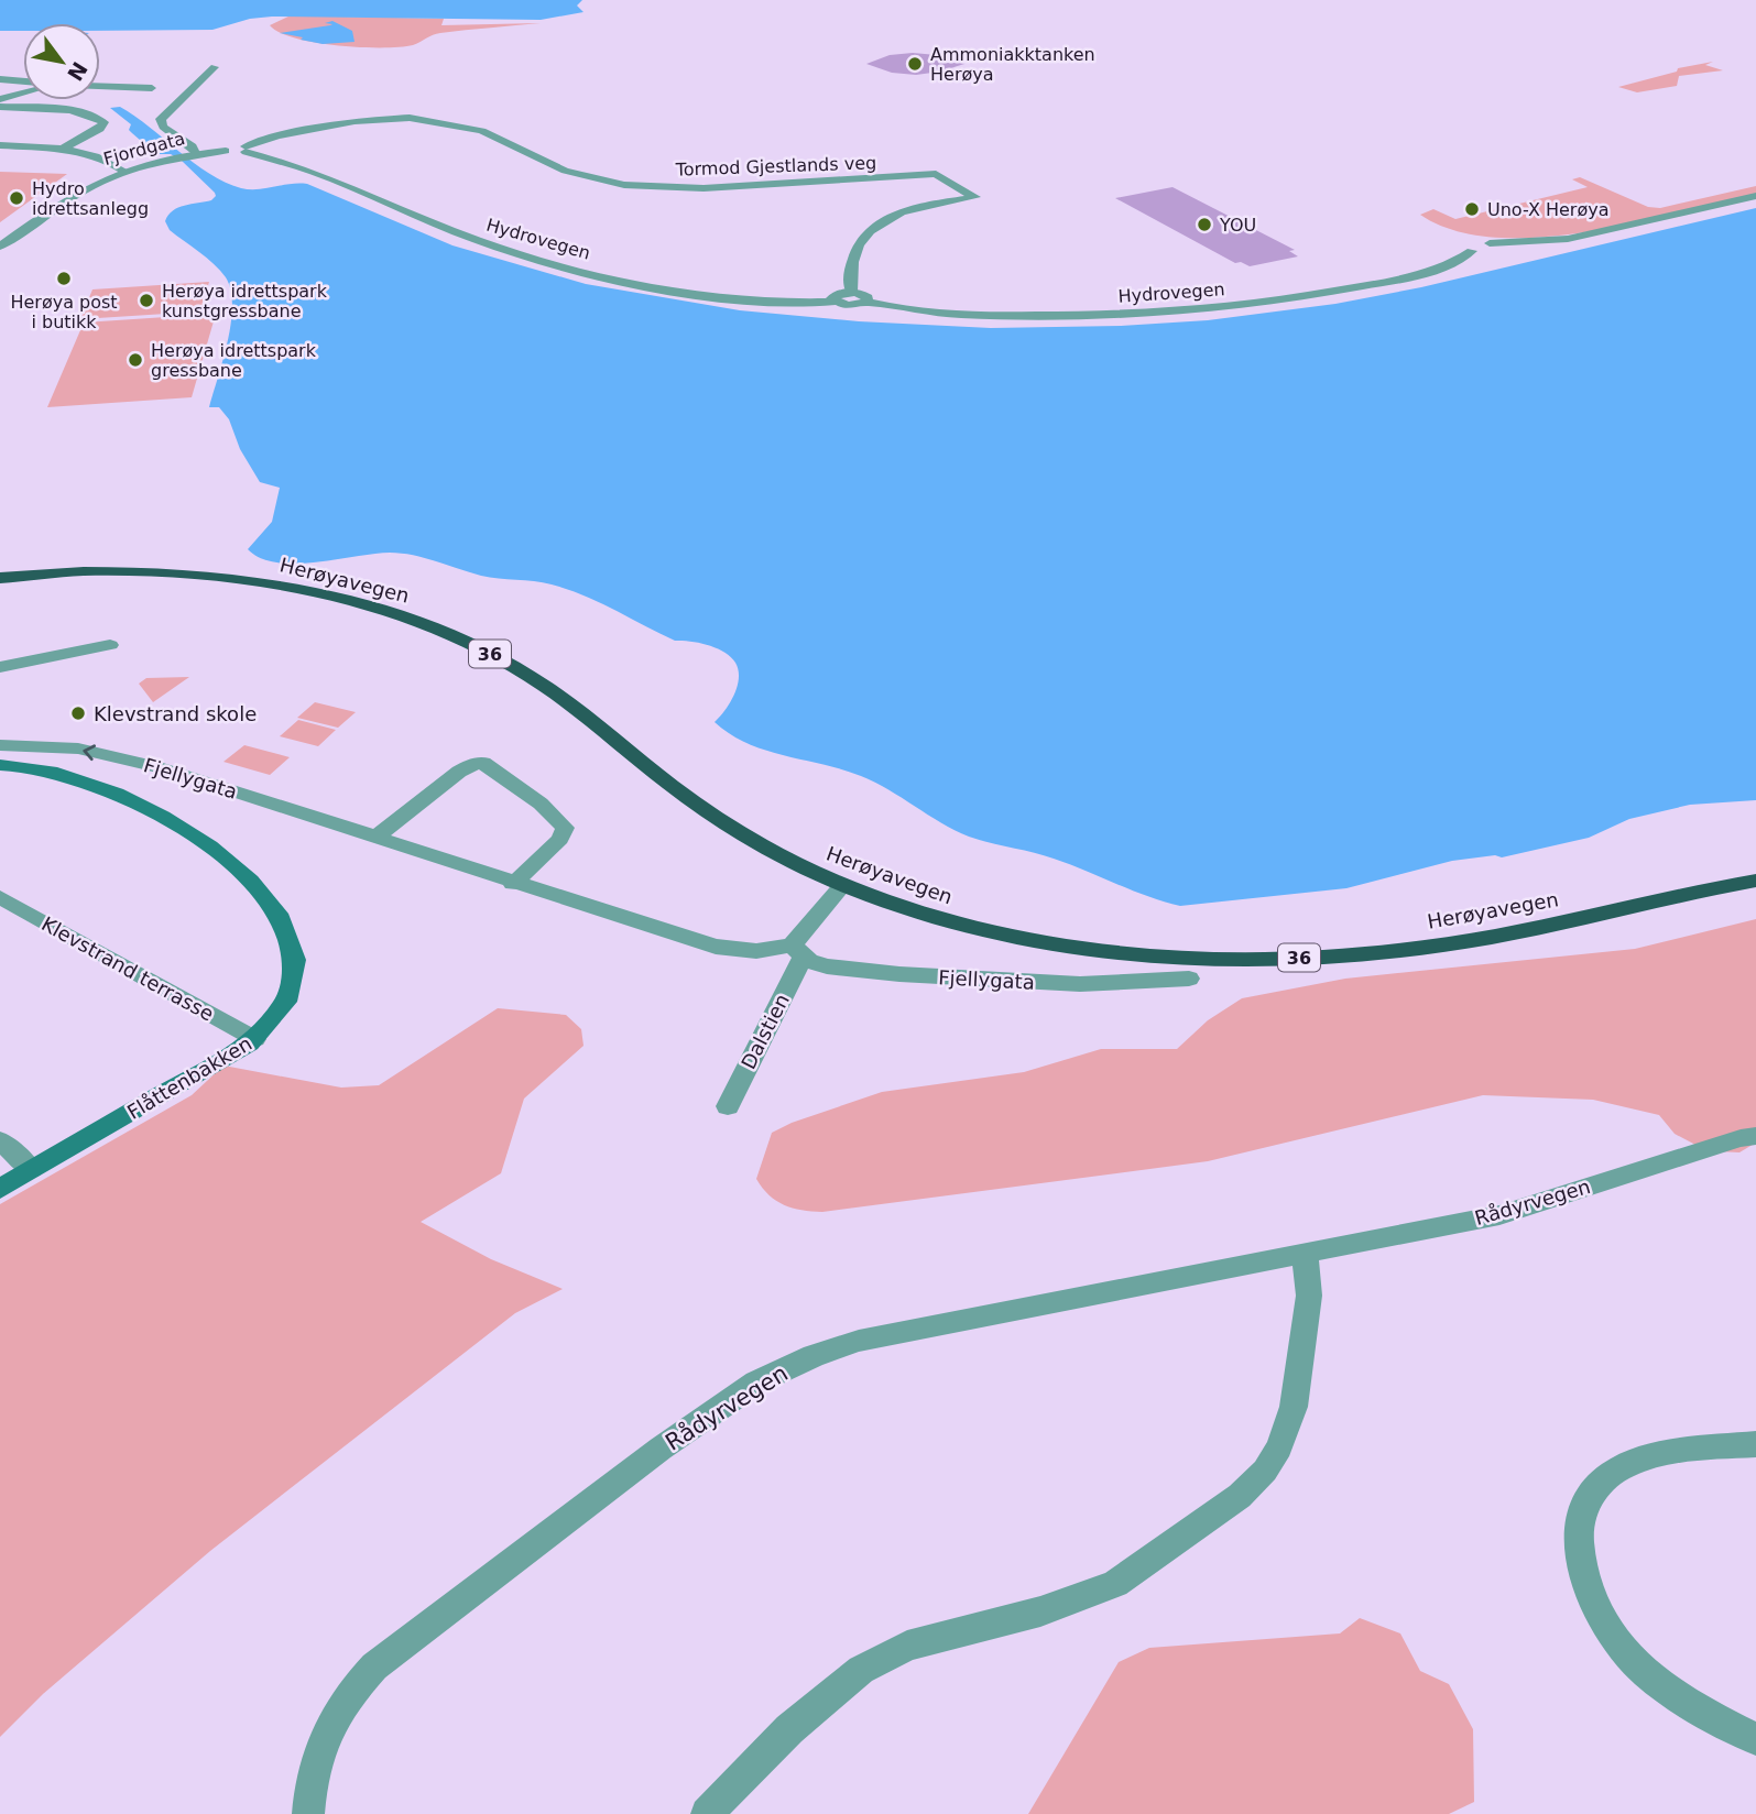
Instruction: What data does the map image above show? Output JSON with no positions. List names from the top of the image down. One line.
{"streets":{"highway":["Herøyavegen","36"],"main road":["Flåttenbakken"],"street":["Fjordgata","Tormod Gjestlands veg","Hydrovegen","Fjellygata","Klevstrand terrasse","Dalstien","Rådyrvegen"]},"crossings":[["Fjordgata","Tormod Gjestlands veg"],["Fjordgata","Hydrovegen"],["Tormod Gjestlands veg","Hydrovegen"],["Fjellygata","Dalstien"],["Klevstrand terrasse","Flåttenbakken"]],"places":["Ammoniakktanken Herøya","Hydro idrettsanlegg","Uno-X Herøya","YOU","Herøya post i butikk","Herøya idrettspark kunstgressbane","Herøya idrettspark gressbane","Klevstrand skole"],"north":"bottom right"}
